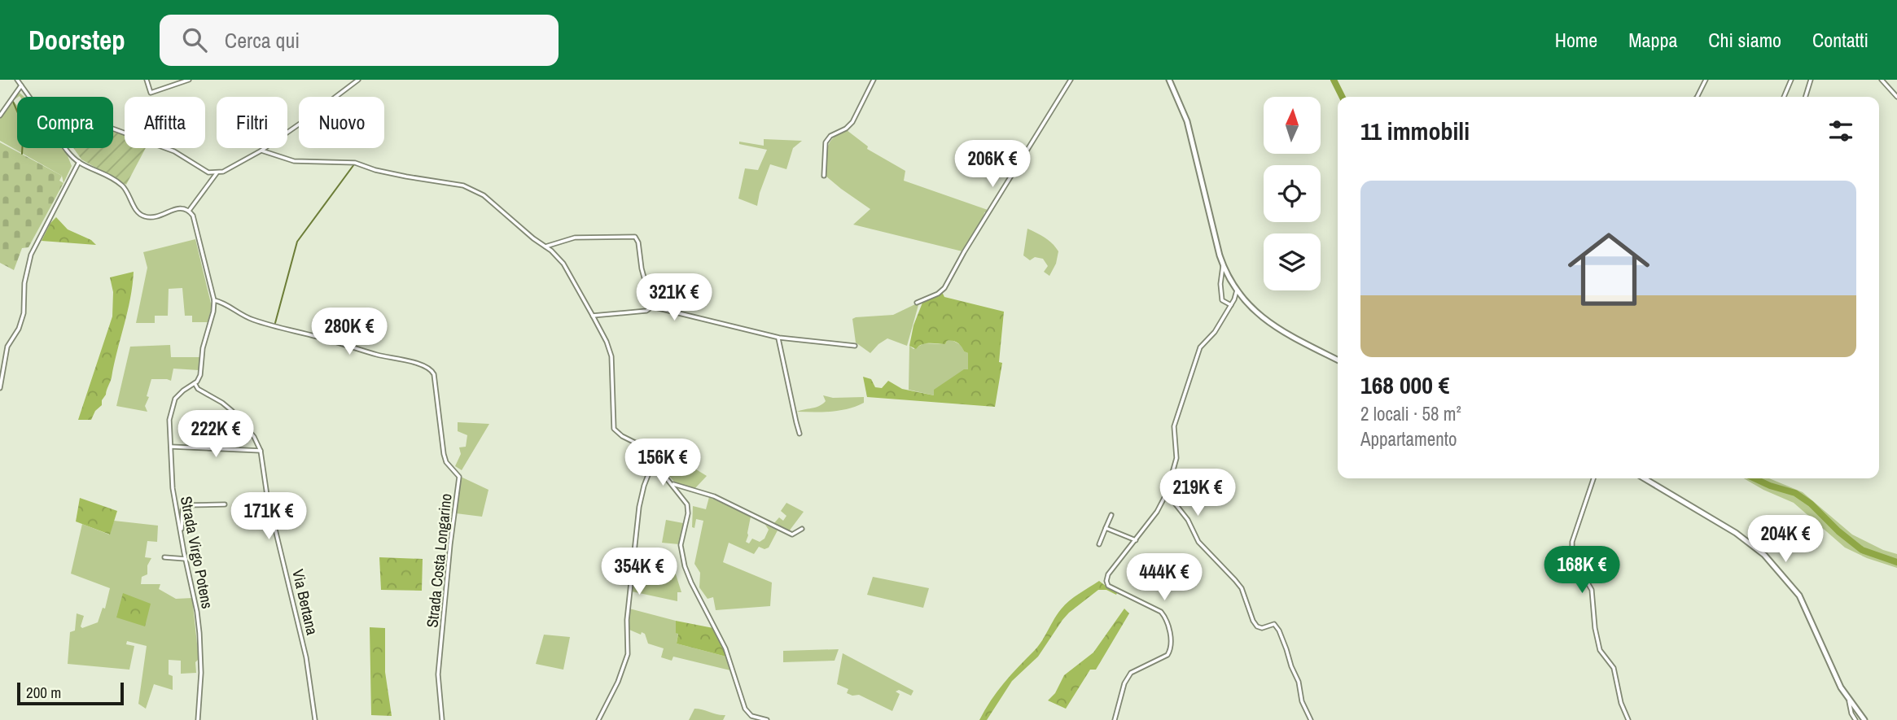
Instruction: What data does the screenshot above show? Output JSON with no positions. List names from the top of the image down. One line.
{"streets":{"street":["Strada Virgo Potens","Strada Costa Longarino","Via Bertana"]},"crossings":[["Strada Virgo Potens","Via Bertana"]],"scale_bar":"200 m","north":"top","page":{"header":"Doorstep","search":"Cerca qui","nav":["Home","Mappa","Chi siamo","Contatti"],"chip":["Compra","Affitta","Filtri","Nuovo"],"heading":"11 immobili","price":["206K €","321K €","280K €","222K €","156K €","219K €","171K €","204K €","168K €","354K €","444K €"],"list":[{"name":"168 000 €","note":"2 locali · 58 m² · Appartamento"}],"scale":"200 m"}}
